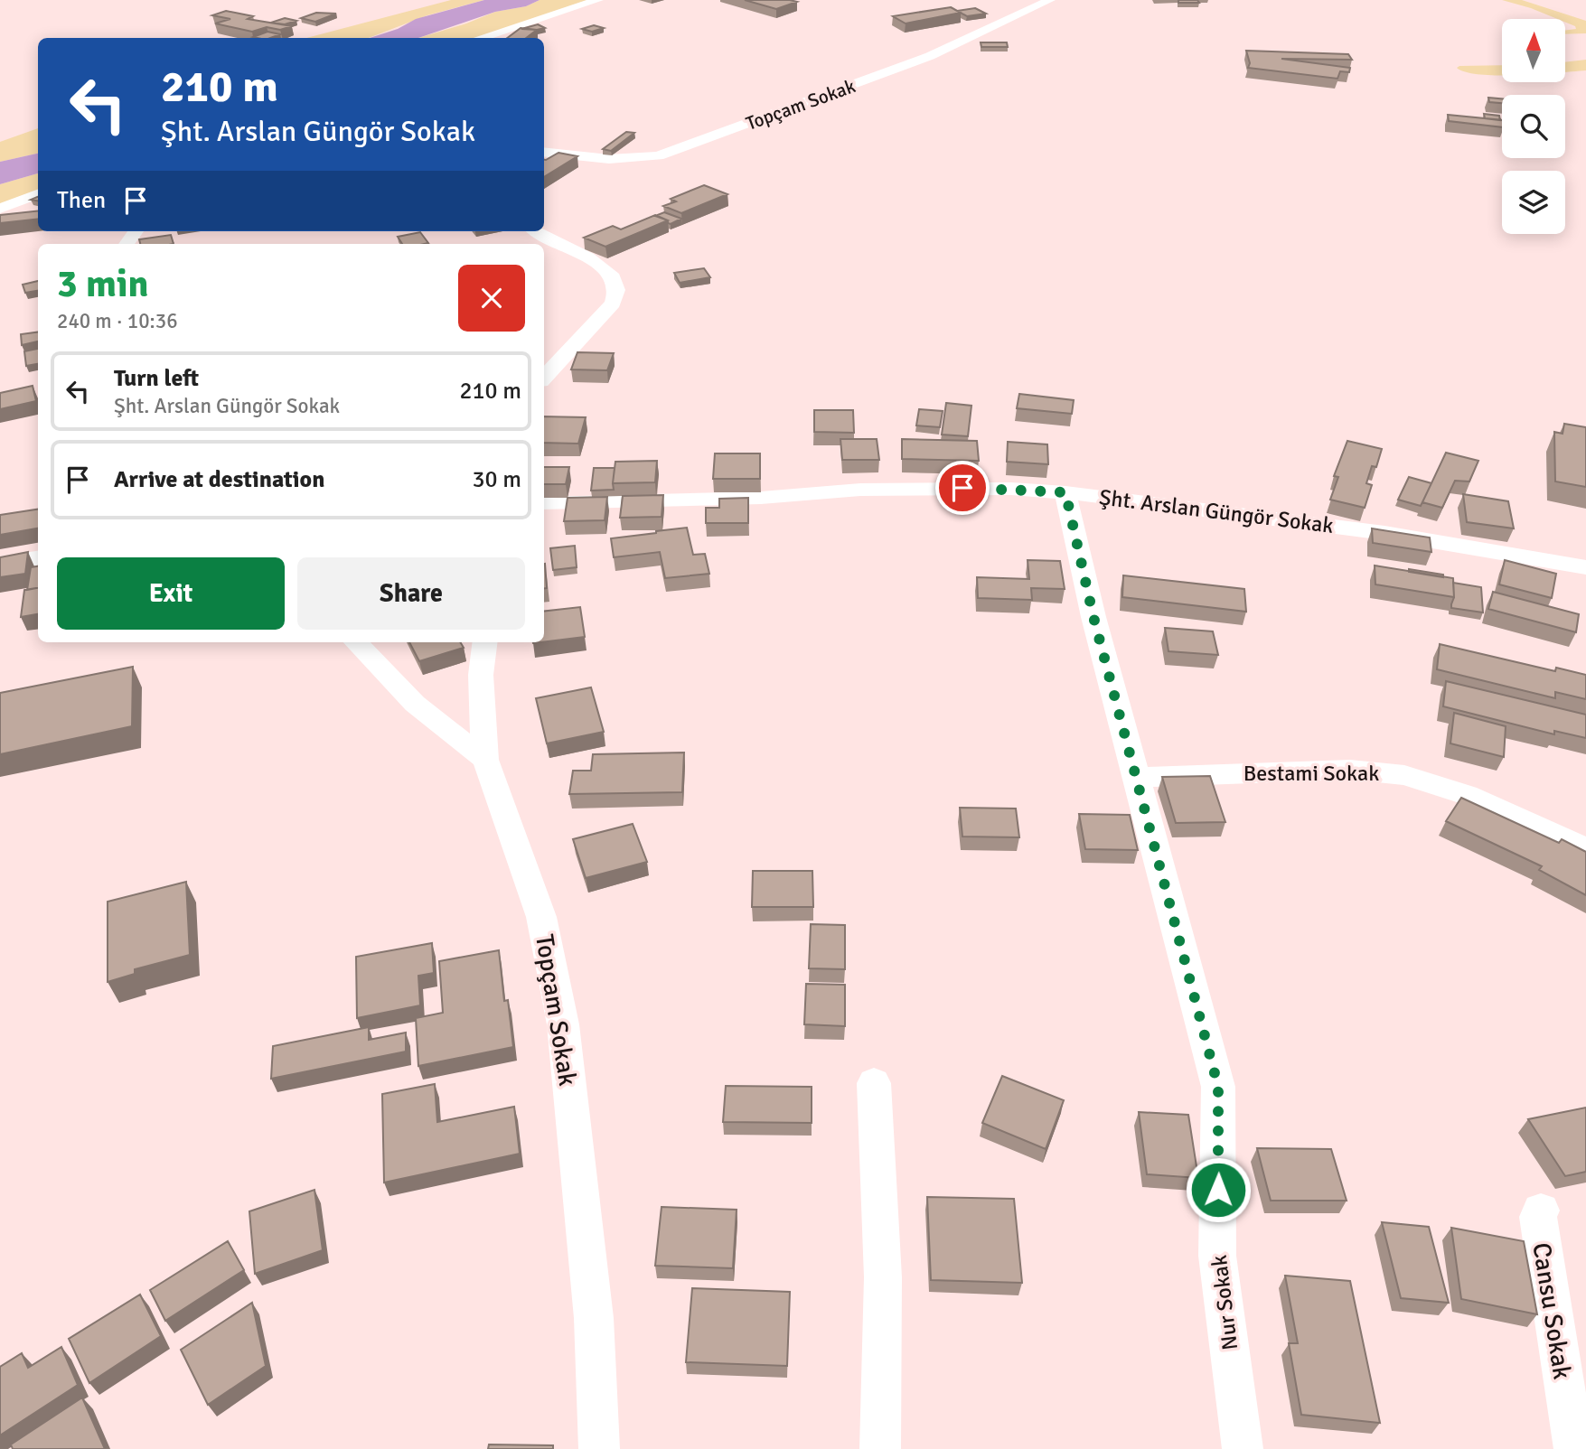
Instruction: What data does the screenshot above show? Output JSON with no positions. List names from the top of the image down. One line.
{"streets":{"street":["Topçam Sokak","Şht. Arslan Güngör Sokak","Bestami Sokak","Nur Sokak","Cansu Sokak"]},"crossings":[["Şht. Arslan Güngör Sokak","Nur Sokak"],["Bestami Sokak","Nur Sokak"]],"north":"top","page":{"turn":["210 m","Şht. Arslan Güngör Sokak"],"then":"Then","heading":["3 min","240 m · 10:36"],"list":[{"name":"Turn left","note":"Şht. Arslan Güngör Sokak","value":"210 m"},{"name":"Arrive at destination","value":"30 m"}],"buttons":["Exit","Share"]}}
